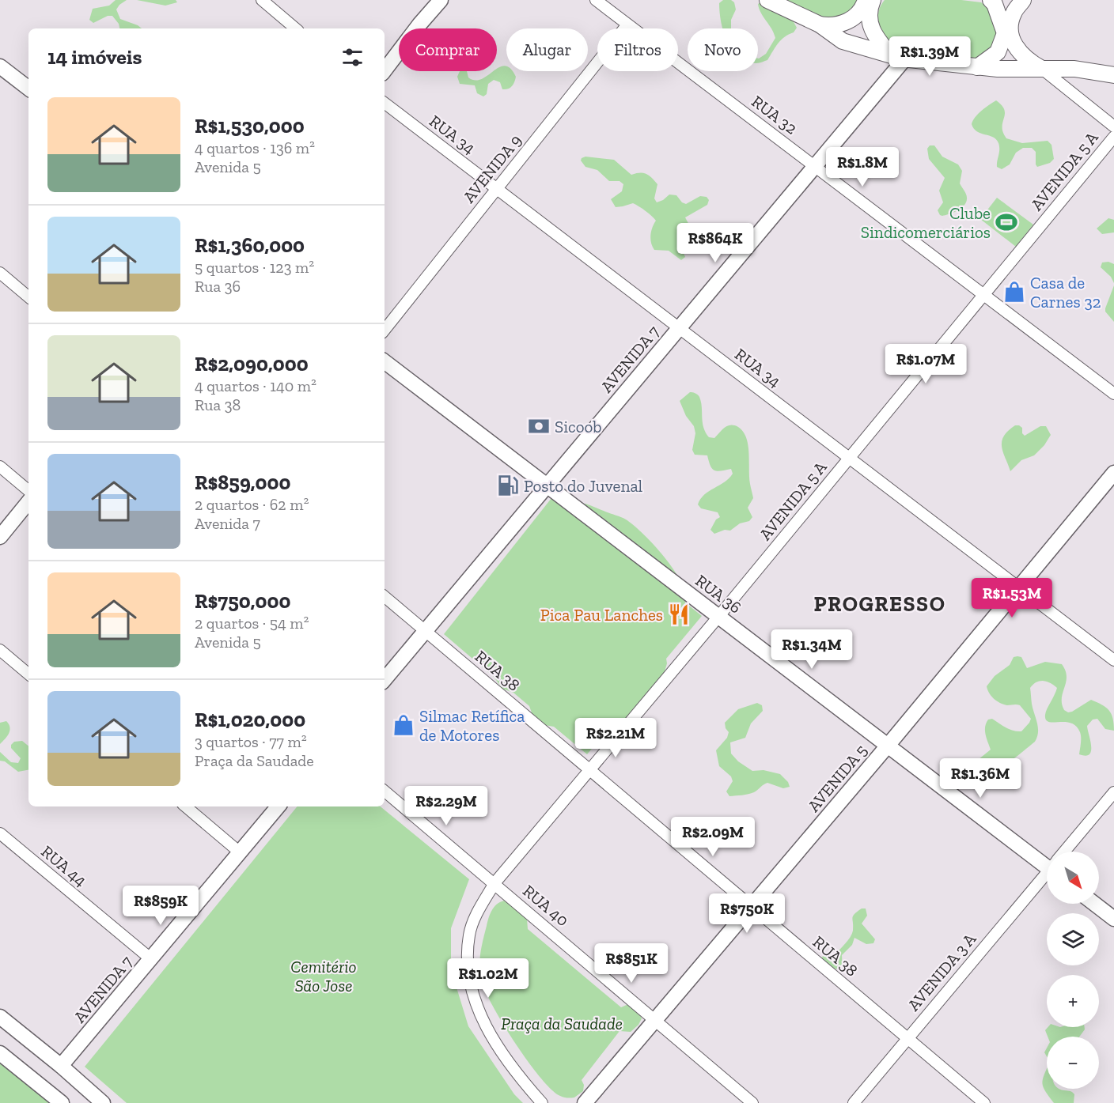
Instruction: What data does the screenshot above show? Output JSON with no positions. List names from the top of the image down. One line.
{"streets":{"street":["RUA 32","RUA 34","AVENIDA 9","AVENIDA 5 A","AVENIDA 7","RUA 36","RUA 38","AVENIDA 5","RUA 44","RUA 40","AVENIDA 3 A"]},"crossings":[["RUA 32","AVENIDA 9"],["RUA 32","AVENIDA 5 A"],["RUA 32","AVENIDA 7"],["RUA 34","AVENIDA 9"],["RUA 34","AVENIDA 5 A"],["RUA 34","AVENIDA 7"],["RUA 34","AVENIDA 5"],["AVENIDA 5 A","RUA 36"],["AVENIDA 5 A","RUA 38"],["AVENIDA 5 A","RUA 40"],["AVENIDA 7","RUA 36"],["AVENIDA 7","RUA 38"],["AVENIDA 7","RUA 44"],["RUA 36","AVENIDA 5"],["RUA 38","AVENIDA 5"],["RUA 38","AVENIDA 3 A"],["AVENIDA 5","RUA 40"]],"districts":["PROGRESSO"],"parks":["Cemitério São Jose","Praça da Saudade"],"places":{"sports":["Clube Sindicomerciários"],"shop":["Casa de Carnes 32","Silmac Retífica de Motores"],"bank":["Sicoob"],"fuel station":["Posto do Juvenal"],"restaurant":["Pica Pau Lanches"]},"north":"bottom right","page":{"chip":["Comprar","Alugar","Filtros","Novo"],"heading":"14 imóveis","price":["R$1.39M","R$1.8M","R$864K","R$1.07M","R$1.53M","R$1.34M","R$2.21M","R$1.36M","R$2.29M","R$2.09M","R$859K","R$750K","R$851K","R$1.02M"],"list":[{"name":"R$1,530,000","note":"4 quartos · 136 m² · Avenida 5"},{"name":"R$1,360,000","note":"5 quartos · 123 m² · Rua 36"},{"name":"R$2,090,000","note":"4 quartos · 140 m² · Rua 38"},{"name":"R$859,000","note":"2 quartos · 62 m² · Avenida 7"},{"name":"R$750,000","note":"2 quartos · 54 m² · Avenida 5"},{"name":"R$1,020,000","note":"3 quartos · 77 m² · Praça da Saudade"}],"map_buttons":["+","−"]}}
